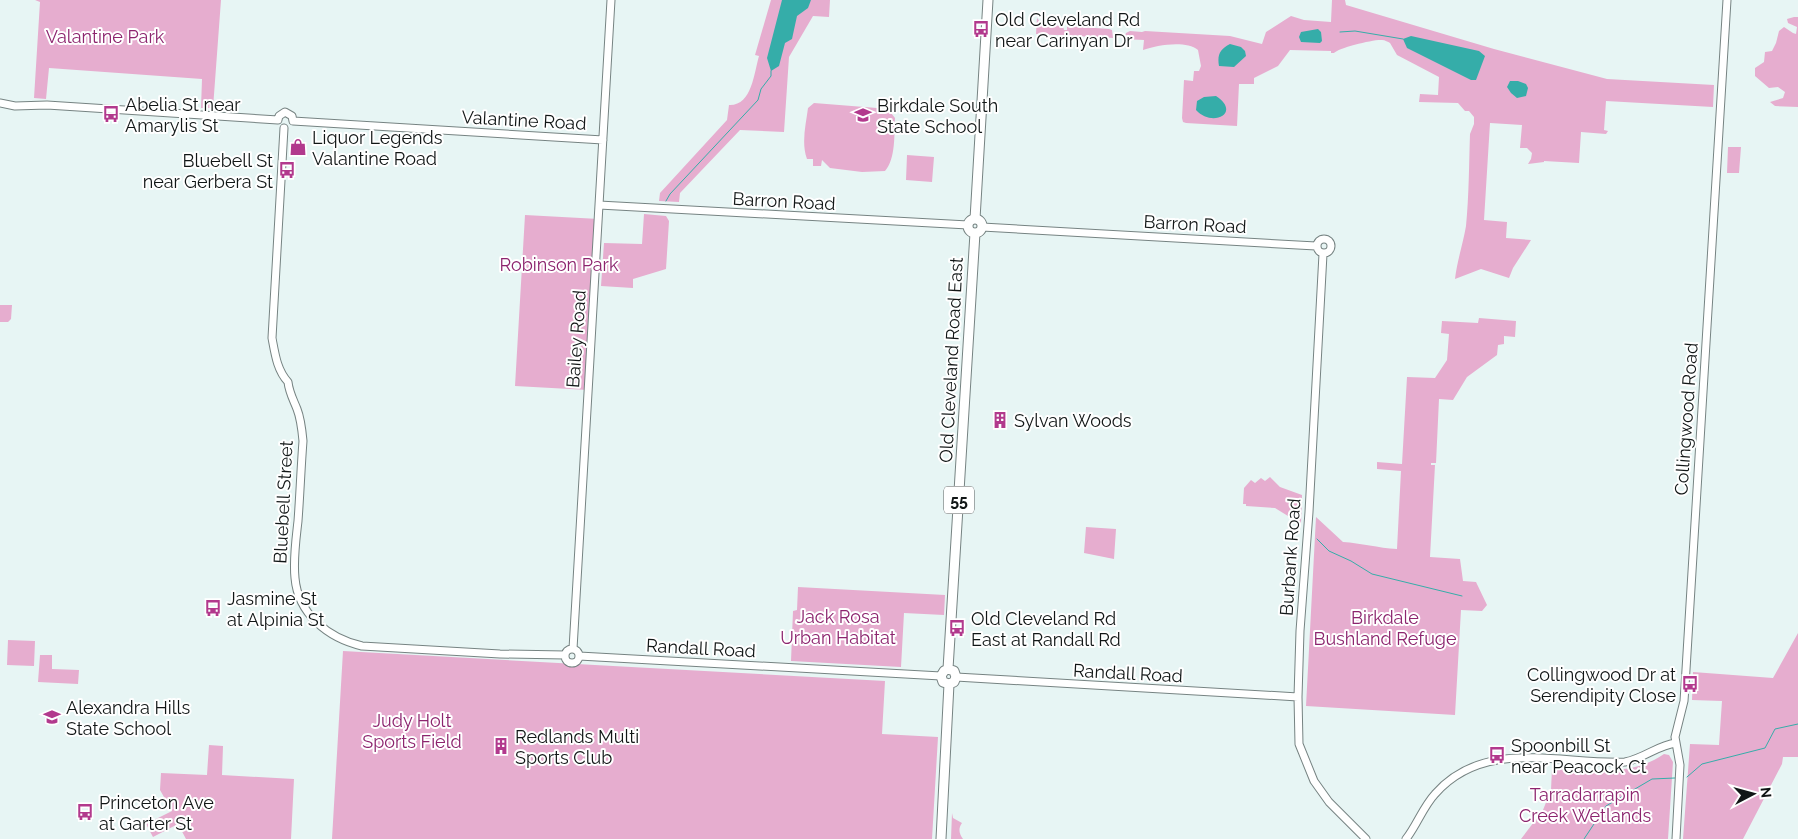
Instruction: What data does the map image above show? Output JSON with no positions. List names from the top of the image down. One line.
{"streets":{"main road":["Old Cleveland Road East","55"],"street":["Valantine Road","Barron Road","Bailey Road","Collingwood Road","Bluebell Street","Burbank Road","Randall Road"]},"crossings":[["Valantine Road","Bailey Road"],["Valantine Road","Bluebell Street"],["Barron Road","Bailey Road"],["Barron Road","Old Cleveland Road East"],["Barron Road","Burbank Road"],["Bailey Road","Randall Road"],["Old Cleveland Road East","Randall Road"],["Bluebell Street","Randall Road"],["Burbank Road","Randall Road"]],"parks":["Valantine Park","Robinson Park","Jack Rosa Urban Habitat","Birkdale Bushland Refuge","Judy Holt Sports Field","Tarradarrapin Creek Wetlands"],"places":{"bus stop":["Old Cleveland Rd near Carinyan Dr","Abelia St near Amarylis St","Bluebell St near Gerbera St","Jasmine St at Alpinia St","Old Cleveland Rd East at Randall Rd","Collingwood Dr at Serendipity Close","Spoonbill St near Peacock Ct","Princeton Ave at Garter St"],"school or university":["Birkdale South State School","Alexandra Hills State School"],"shop":["Liquor Legends Valantine Road"],"building":["Sylvan Woods","Redlands Multi Sports Club"]},"north":"right"}
